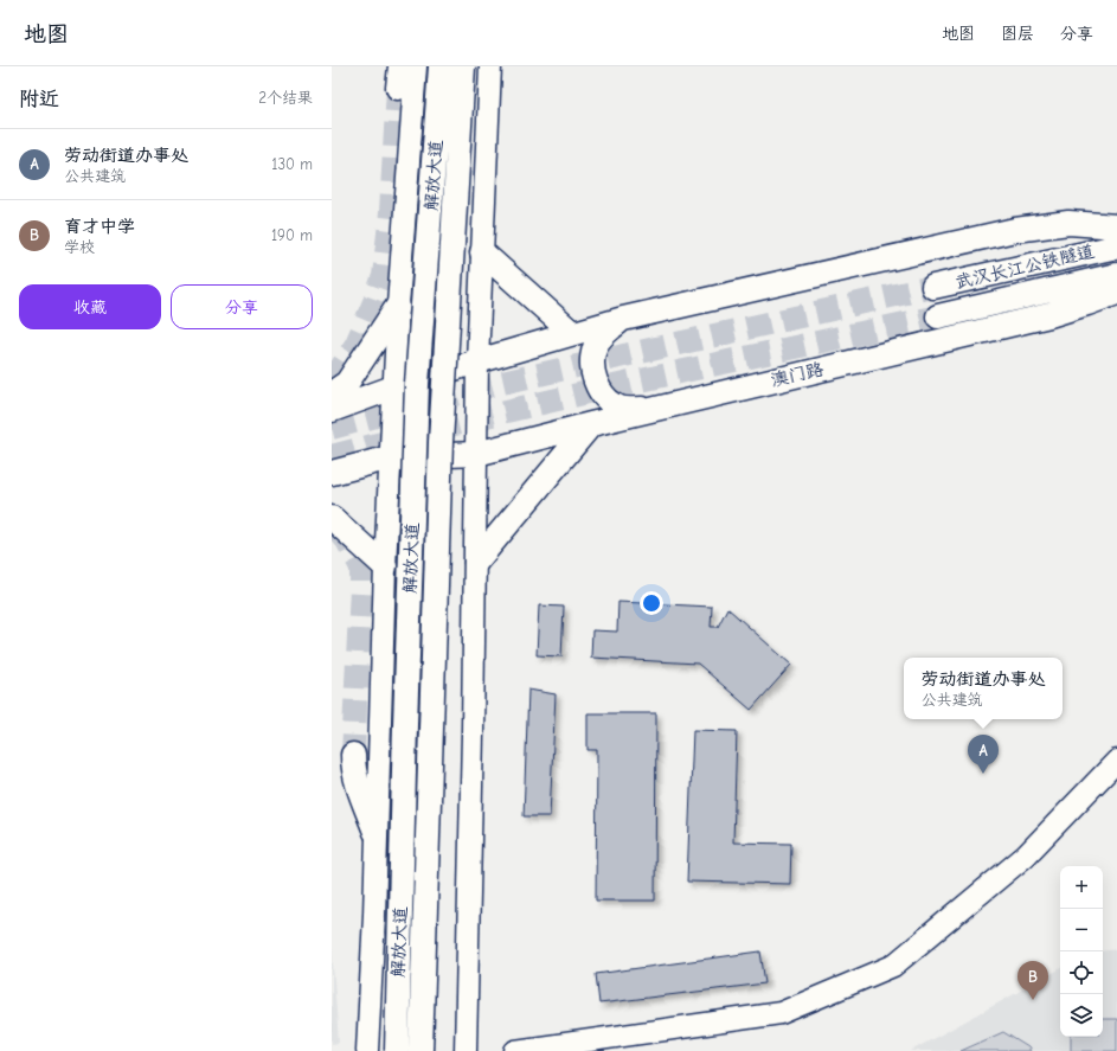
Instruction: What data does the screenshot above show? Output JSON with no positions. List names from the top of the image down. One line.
{"streets":{"main road":["解放大道","武汉长江公铁隧道","澳门路"]},"crossings":[["解放大道","澳门路"]],"page":{"header":"地图","nav":["地图","图层","分享"],"heading":["附近","2个结果"],"list":[{"mark":"A","name":"劳动街道办事处","note":"公共建筑","value":"130 m"},{"mark":"B","name":"育才中学","note":"学校","value":"190 m"}],"buttons":["收藏","分享"],"popup":["劳动街道办事处","公共建筑"],"pins":["A","B"],"map_buttons":["+","−"]}}
